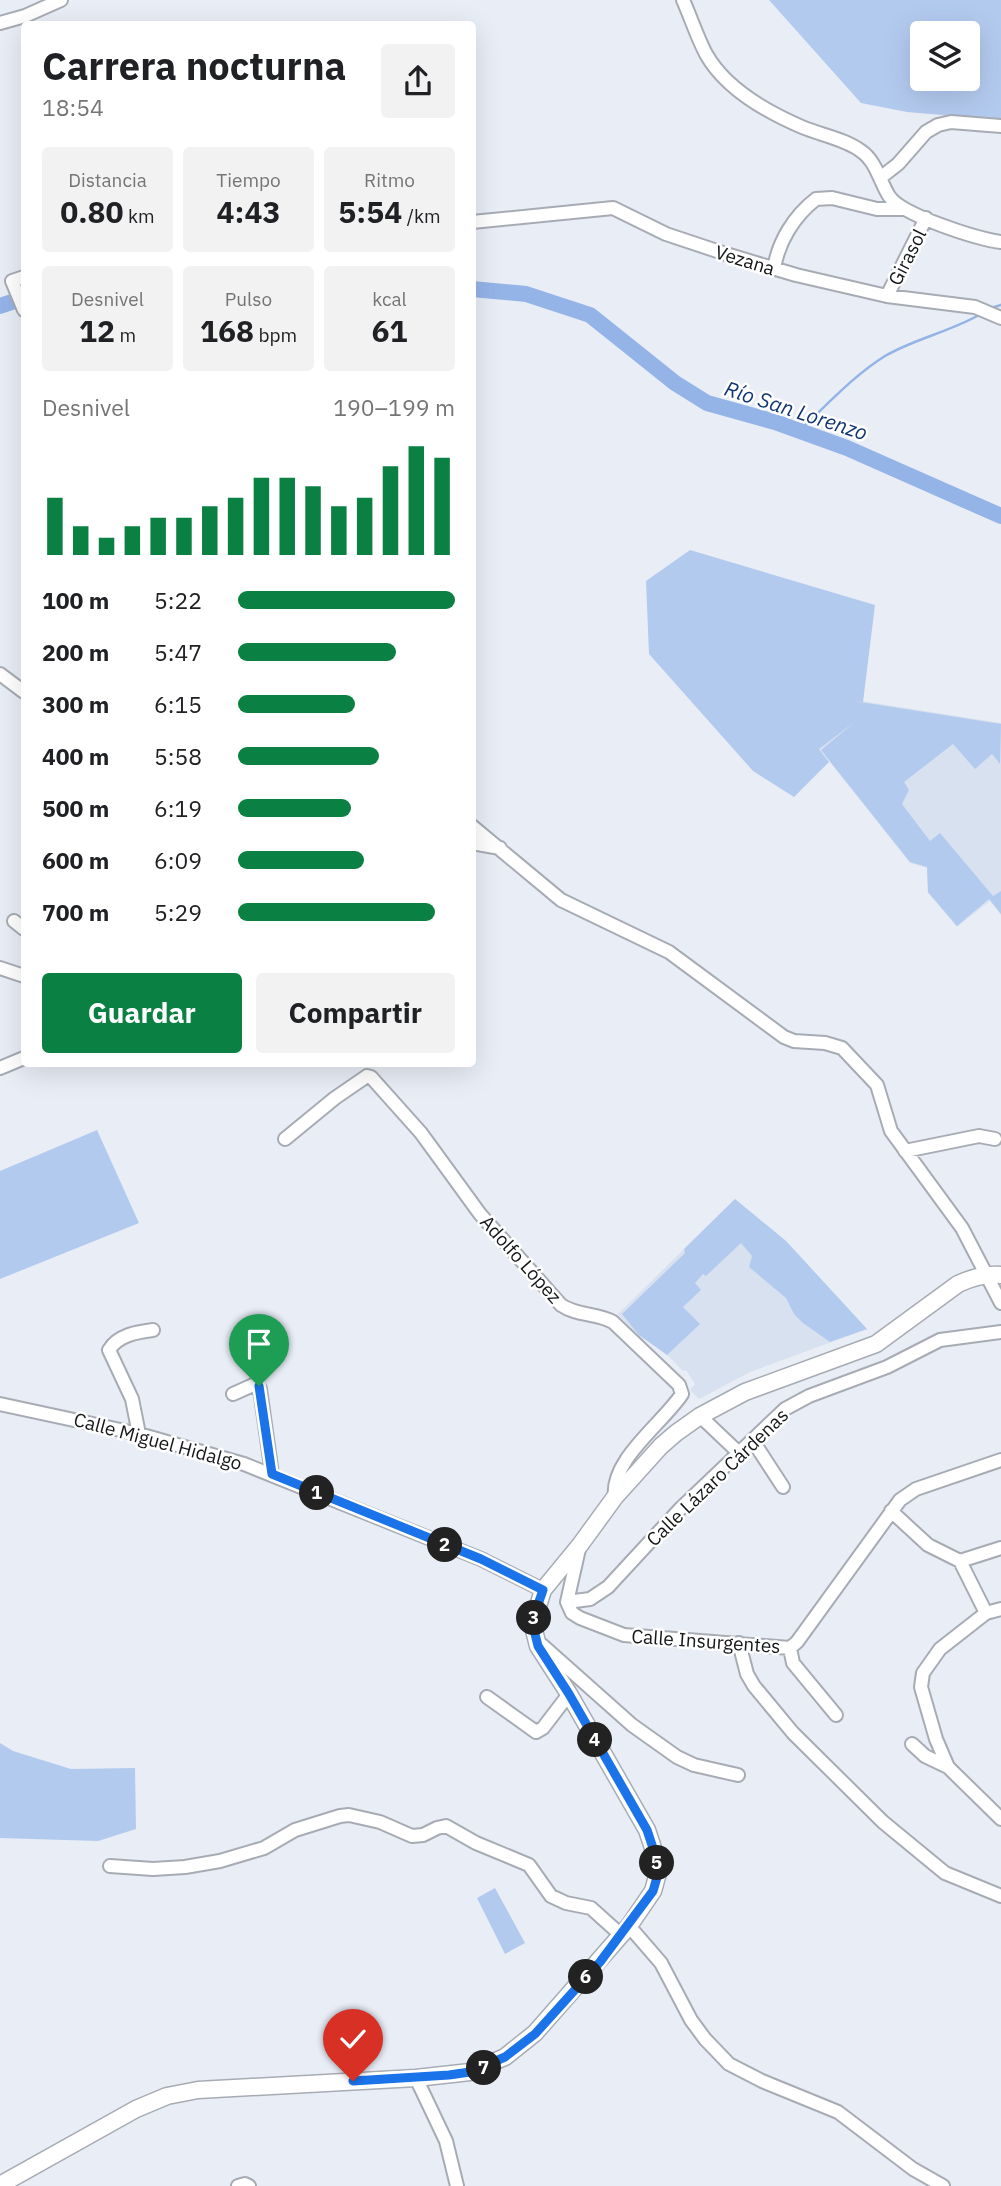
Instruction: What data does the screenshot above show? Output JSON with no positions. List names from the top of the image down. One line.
{"streets":{"street":["Girasol","Vezana","Adolfo López","Calle Miguel Hidalgo","Calle Lázaro Cárdenas","Calle Insurgentes"]},"crossings":[["Girasol","Vezana"],["Calle Lázaro Cárdenas","Calle Insurgentes"]],"water":["Río San Lorenzo"],"page":{"heading":["Carrera nocturna","18:54"],"stats":[["Distancia","0.80 km"],["Tiempo","4:43"],["Ritmo","5:54 /km"],["Desnivel","12 m"],["Pulso","168 bpm"],["kcal","61"]],"chart":["Desnivel","190–199 m"],"list":[{"name":"100 m","note":"5:22"},{"name":"200 m","note":"5:47"},{"name":"300 m","note":"6:15"},{"name":"400 m","note":"5:58"},{"name":"500 m","note":"6:19"},{"name":"600 m","note":"6:09"},{"name":"700 m","note":"5:29"}],"buttons":["Guardar","Compartir"],"pins":["1","2","3","4","5","6","7"]}}
